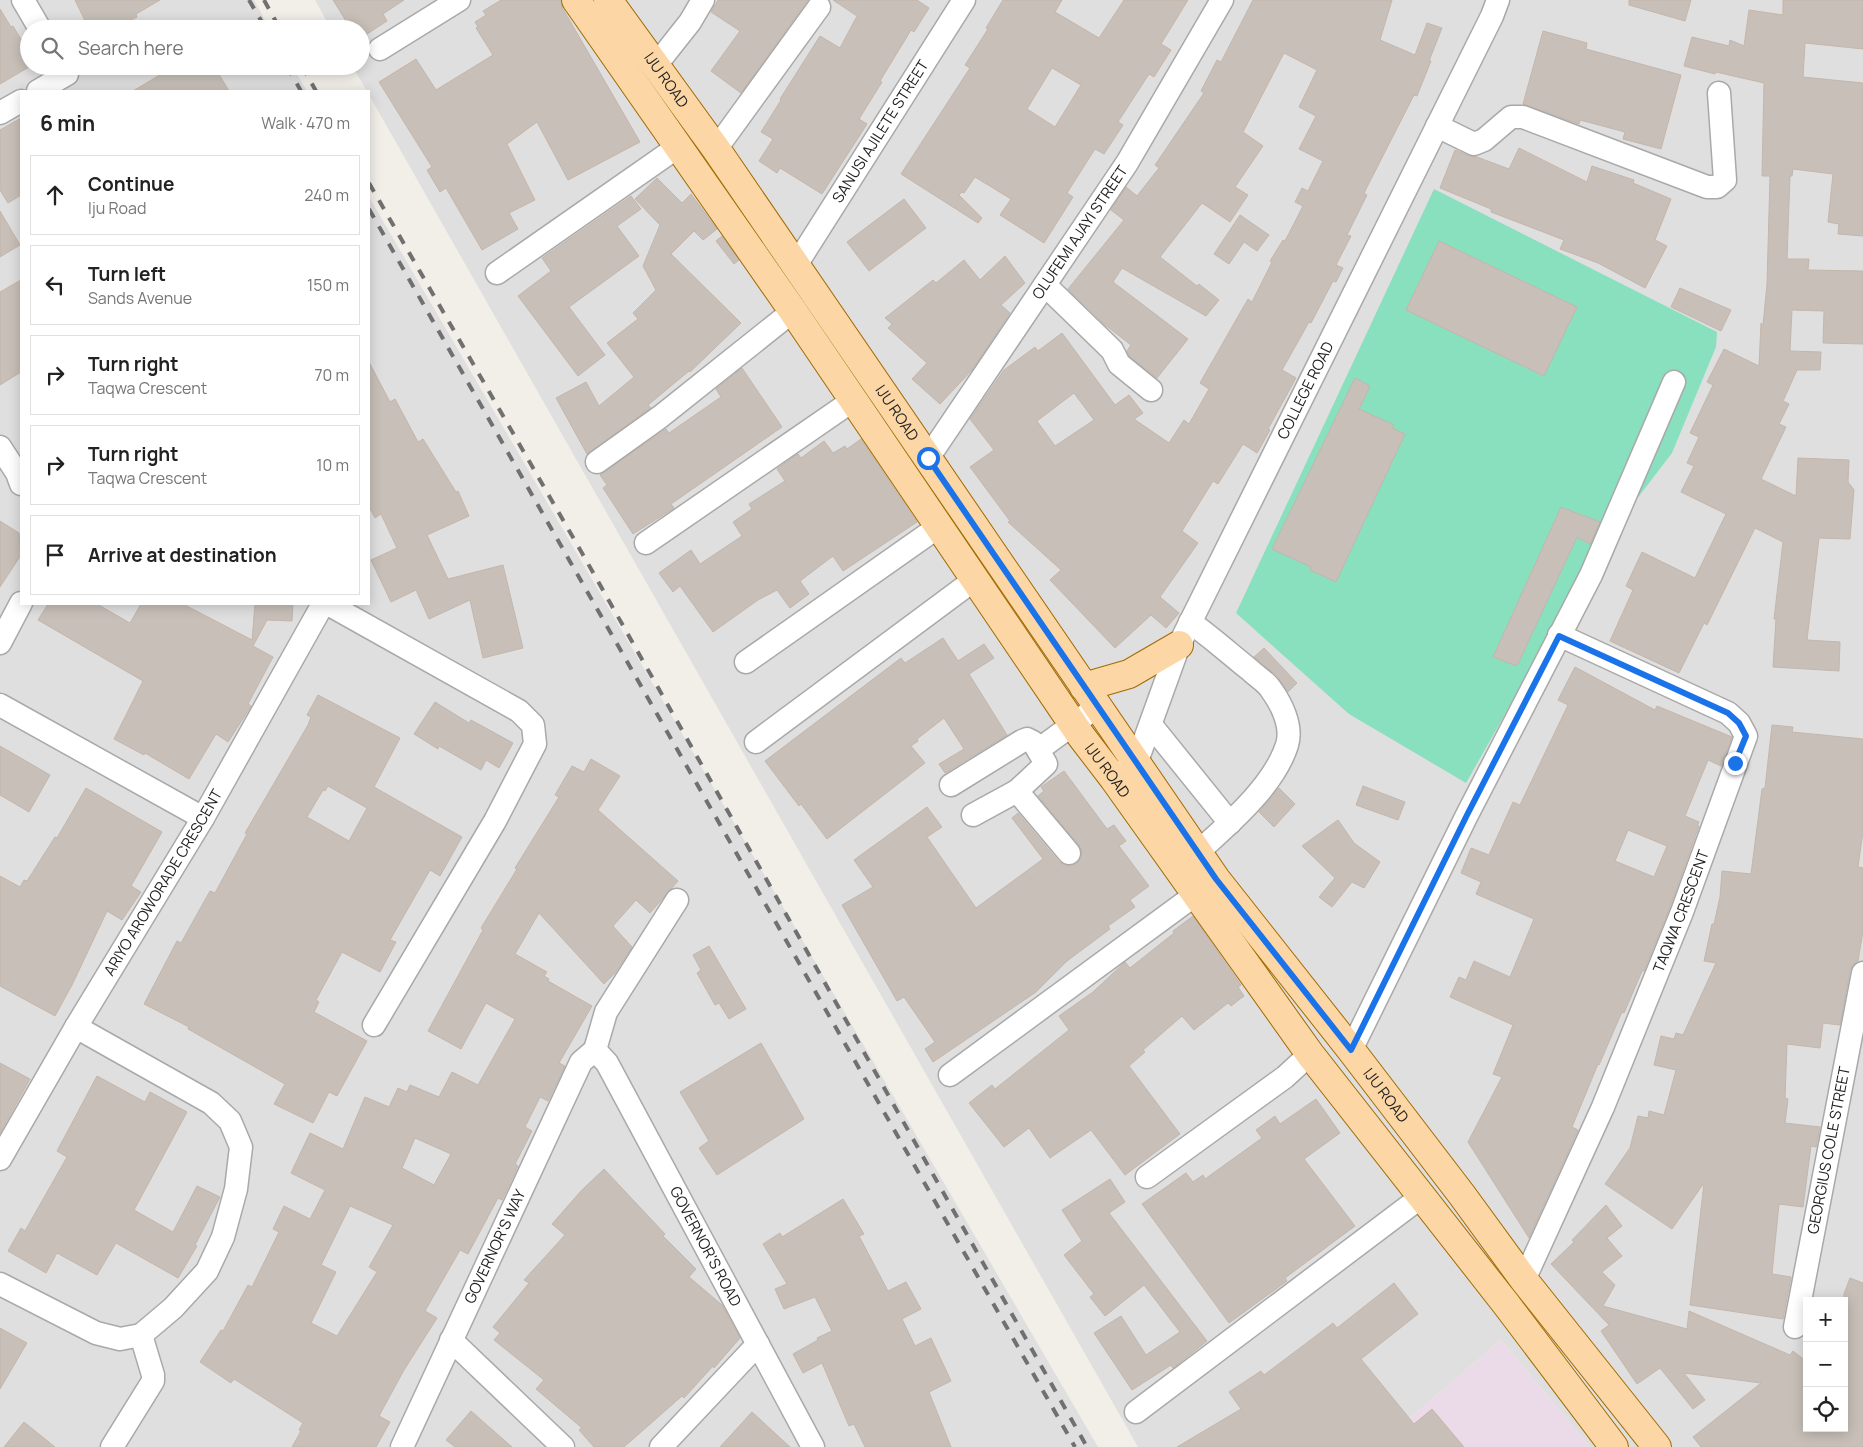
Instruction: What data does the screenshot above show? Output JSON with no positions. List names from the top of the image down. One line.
{"streets":{"main road":["IJU ROAD"],"street":["SANUSI AJILETE STREET","OLUFEMI AJAYI STREET","COLLEGE ROAD","ARIYO AROWORADE CRESCENT","TAQWA CRESCENT","GEORGIUS COLE STREET","GOVERNOR'S WAY","GOVERNOR'S ROAD"]},"crossings":[["IJU ROAD","SANUSI AJILETE STREET"],["IJU ROAD","OLUFEMI AJAYI STREET"],["IJU ROAD","COLLEGE ROAD"],["IJU ROAD","TAQWA CRESCENT"],["GOVERNOR'S WAY","GOVERNOR'S ROAD"]],"page":{"search":"Search here","heading":["6 min","Walk · 470 m"],"list":[["Continue","Iju Road","240 m"],["Turn left","Sands Avenue","150 m"],["Turn right","Taqwa Crescent","70 m"],["Turn right","Taqwa Crescent","10 m"],"Arrive at destination"],"map_buttons":["+","−"]}}
